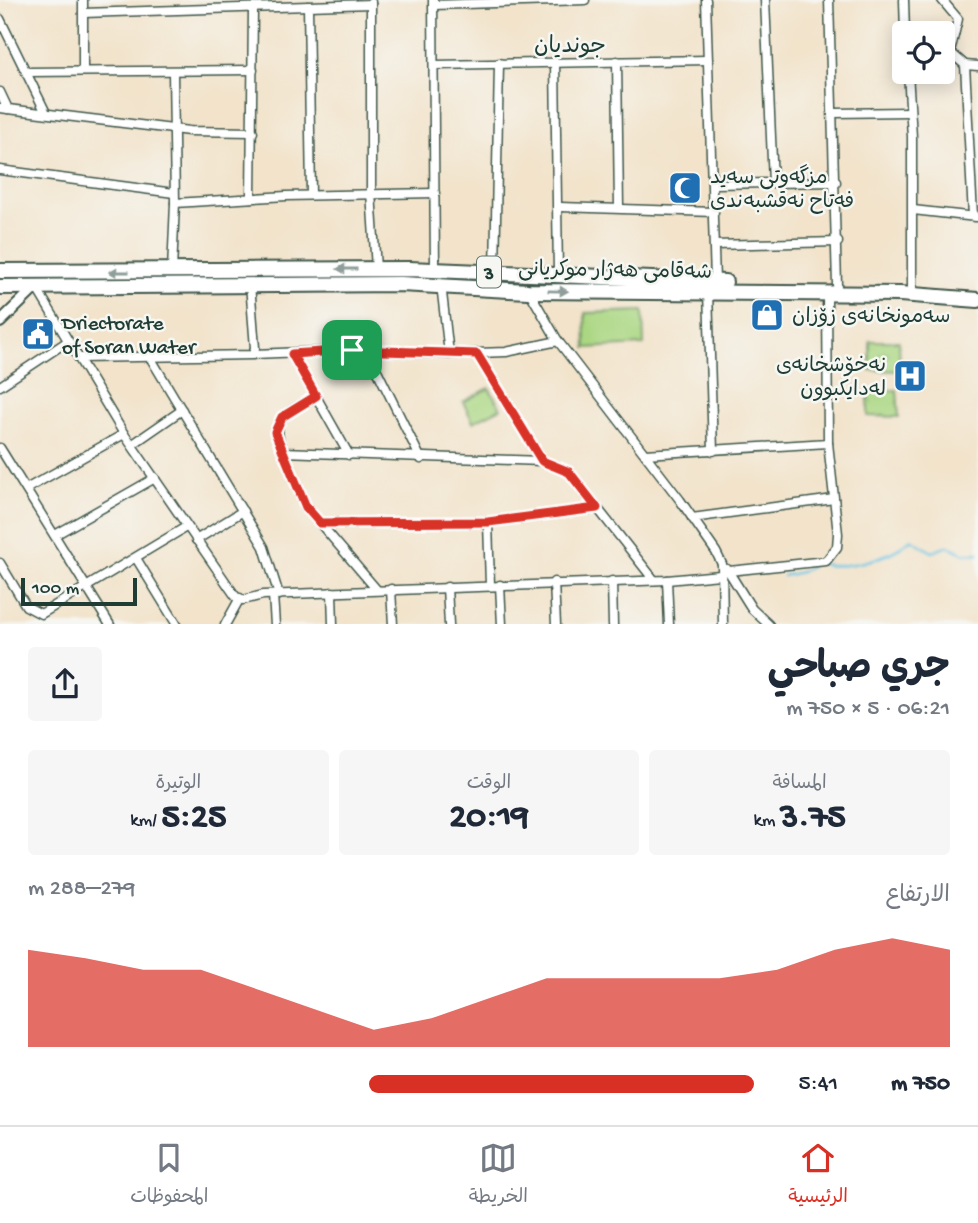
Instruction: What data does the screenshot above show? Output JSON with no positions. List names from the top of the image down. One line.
{"streets":{"highway":["شەقامی ھەژار موکریانی","3"]},"districts":["جوندیان"],"places":{"mosque":["مزگەوتی سەید فەتاح نەقشبەندی"],"shop":["سەمونخانەی زۆزان"],"public building":["Driectorate of Soran Water"],"hospital":["نەخۆشخانەی لەدایکبوون"]},"scale_bar":"100 m","page":{"scale":"100 m","heading":["جري صباحي","06:21 · 5 × 750 m"],"stats":[["المسافة","3.75 km"],["الوقت","20:19"],["الوتيرة","5:25 /km"]],"chart":["الارتفاع","279–288 m"],"list":[{"name":"750 m","note":"5:41"}],"tabs":["الرئيسية","الخريطة","المحفوظات"]}}
